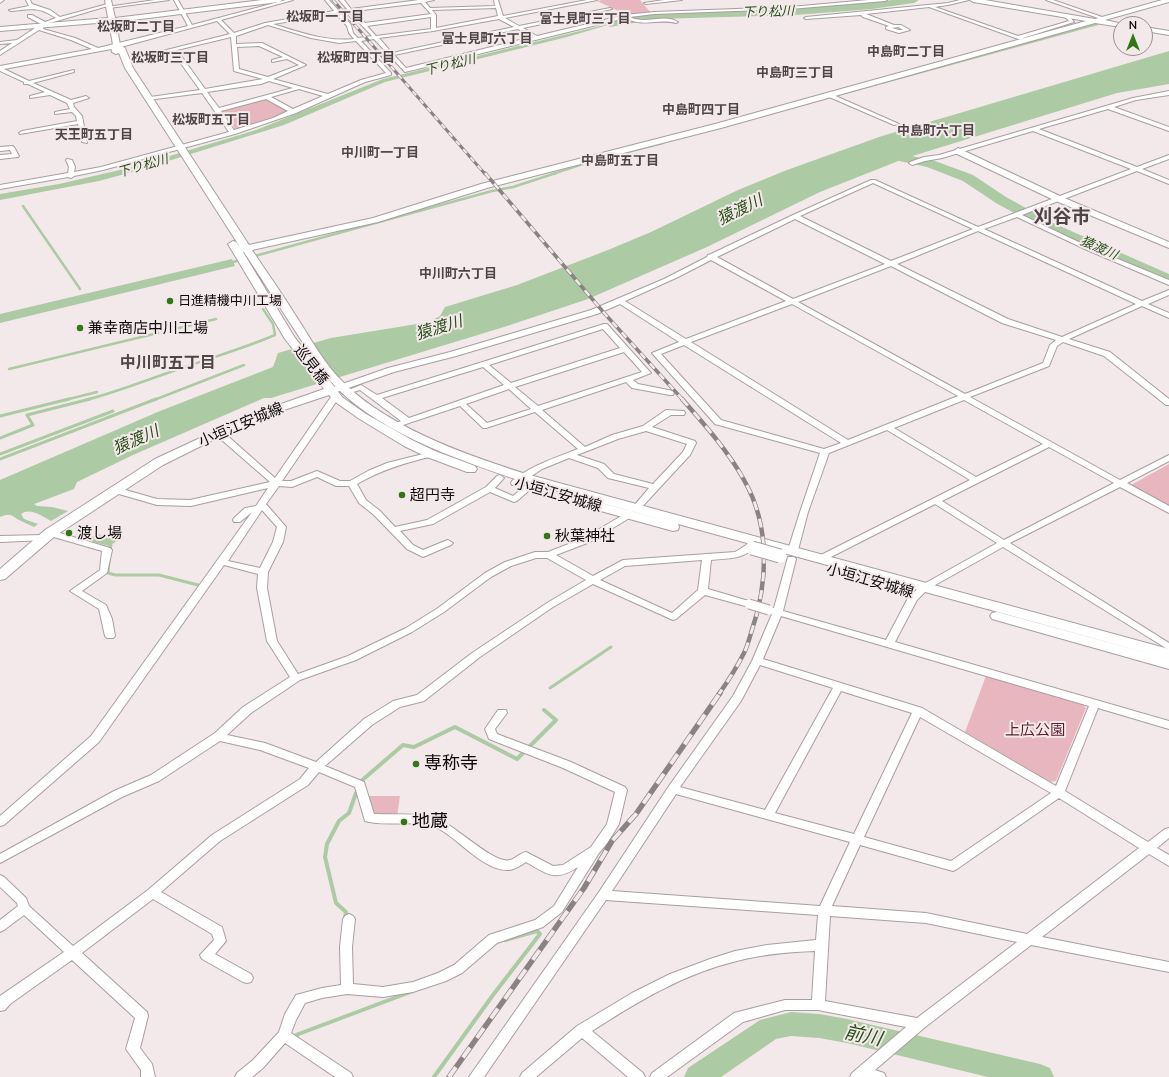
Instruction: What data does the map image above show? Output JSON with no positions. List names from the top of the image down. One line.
{"streets":{"street":["巡見橋","小垣江安城線"]},"crossings":[["巡見橋","小垣江安城線"]],"districts":["松坂町一丁目","富士見町三丁目","松坂町二丁目","富士見町六丁目","中島町二丁目","松坂町三丁目","松坂町四丁目","中島町三丁目","中島町四丁目","松坂町五丁目","中島町六丁目","天王町五丁目","中川町一丁目","中島町五丁目","刈谷市","中川町六丁目","中川町五丁目"],"water":["下り松川","猿渡川","前川"],"parks":["上広公園"],"places":["日進精機中川工場","兼幸商店中川工場","超円寺","渡し場","秋葉神社","専称寺","地蔵"],"north":"top"}
